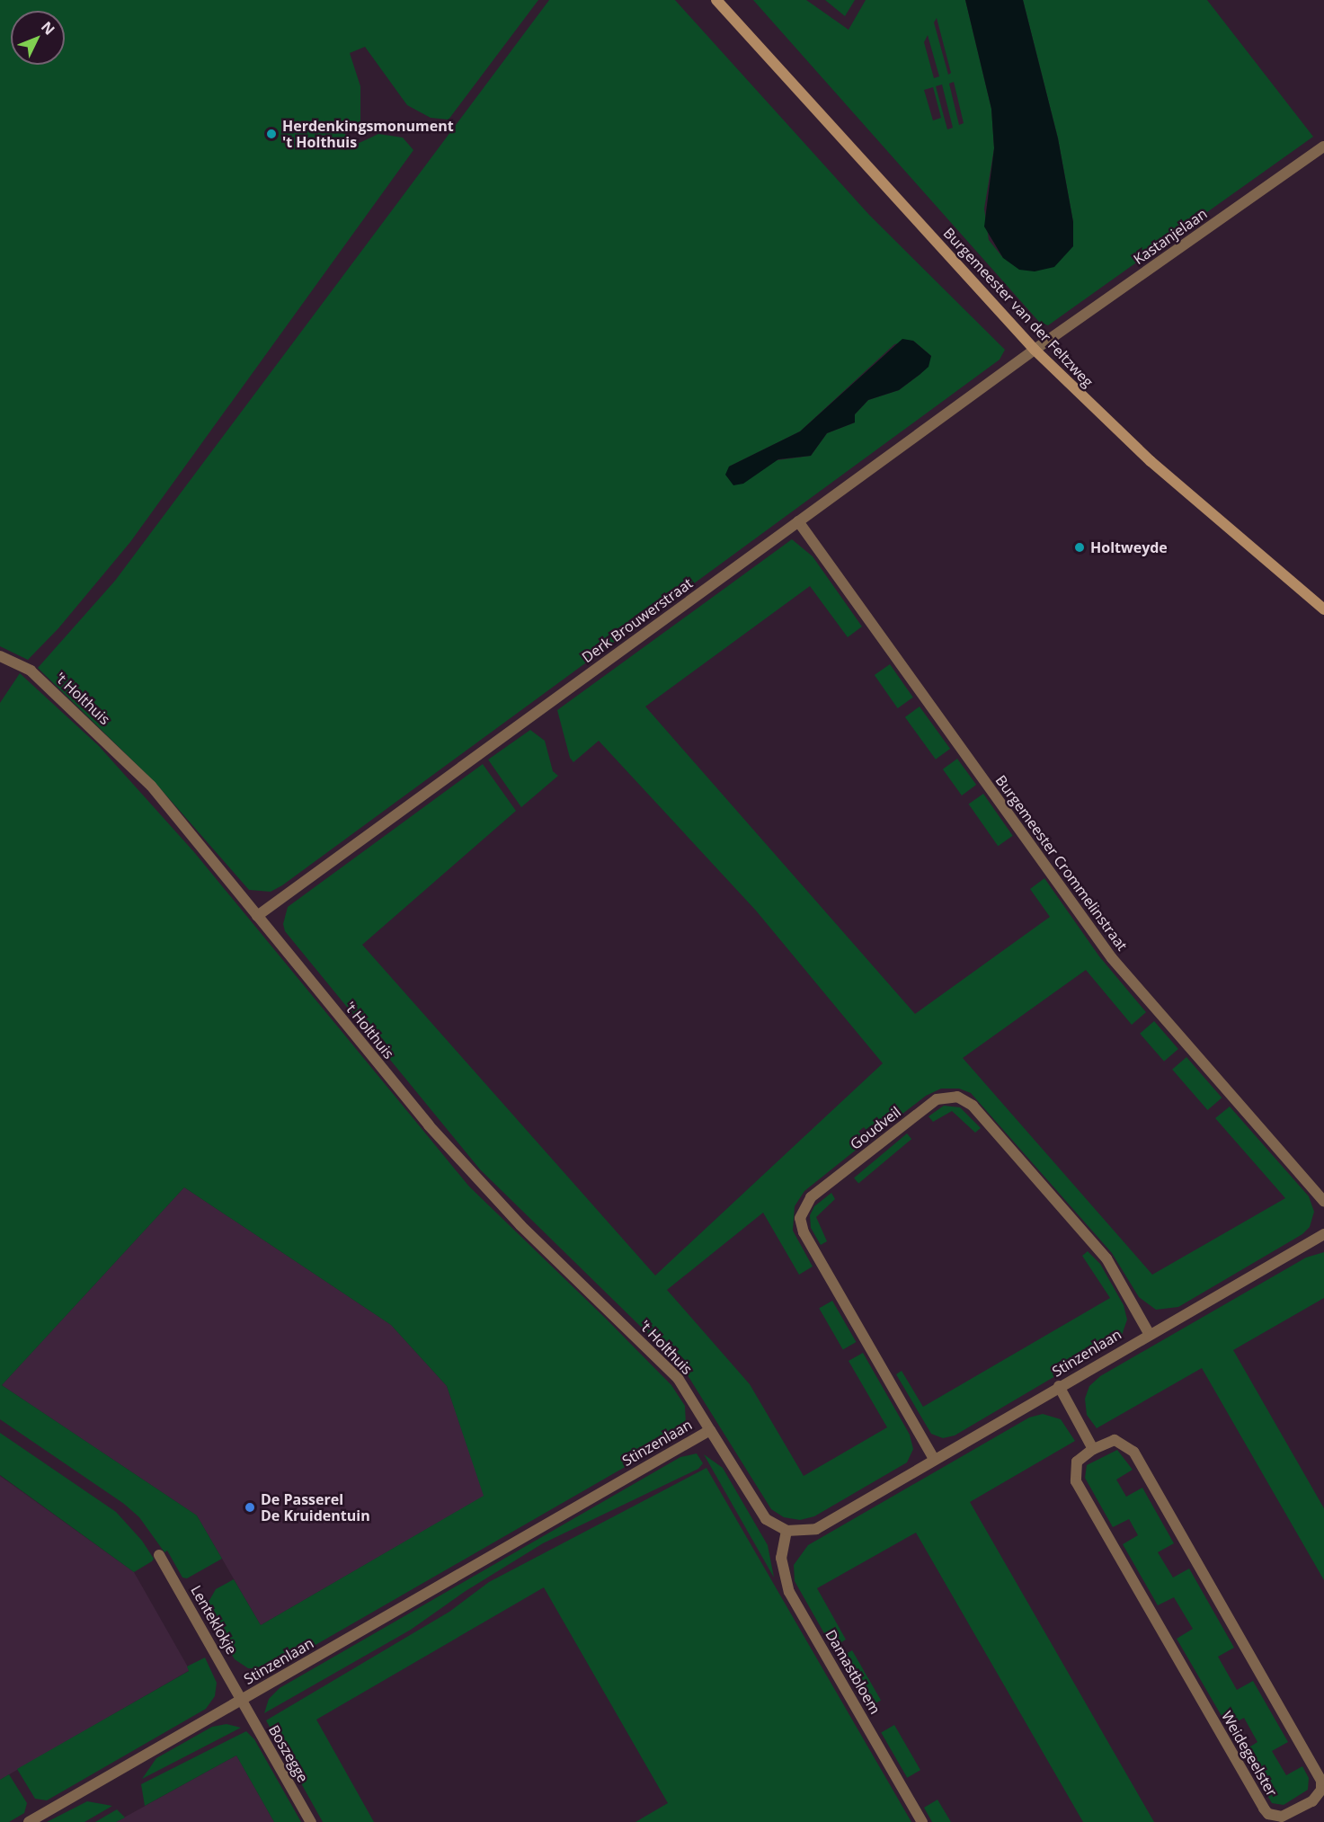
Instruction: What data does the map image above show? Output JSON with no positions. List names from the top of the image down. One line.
{"streets":{"street":["Kastanjelaan","Burgemeester van der Feltzweg","Derk Brouwerstraat","'t Holthuis","Burgemeester Crommelinstraat","Goudveil","Stinzenlaan","Lenteklokje","Damastbloem","Boszegge","Weidegeelster"]},"crossings":[["Kastanjelaan","Burgemeester van der Feltzweg"],["Kastanjelaan","Derk Brouwerstraat"],["Burgemeester van der Feltzweg","Derk Brouwerstraat"],["Derk Brouwerstraat","'t Holthuis"],["Derk Brouwerstraat","Burgemeester Crommelinstraat"],["'t Holthuis","Stinzenlaan"],["Goudveil","Stinzenlaan"],["Stinzenlaan","Lenteklokje"],["Stinzenlaan","Damastbloem"],["Stinzenlaan","Boszegge"],["Lenteklokje","Boszegge"]],"places":["Herdenkingsmonument 't Holthuis","Holtweyde","De Passerel De Kruidentuin"],"north":"top right"}
